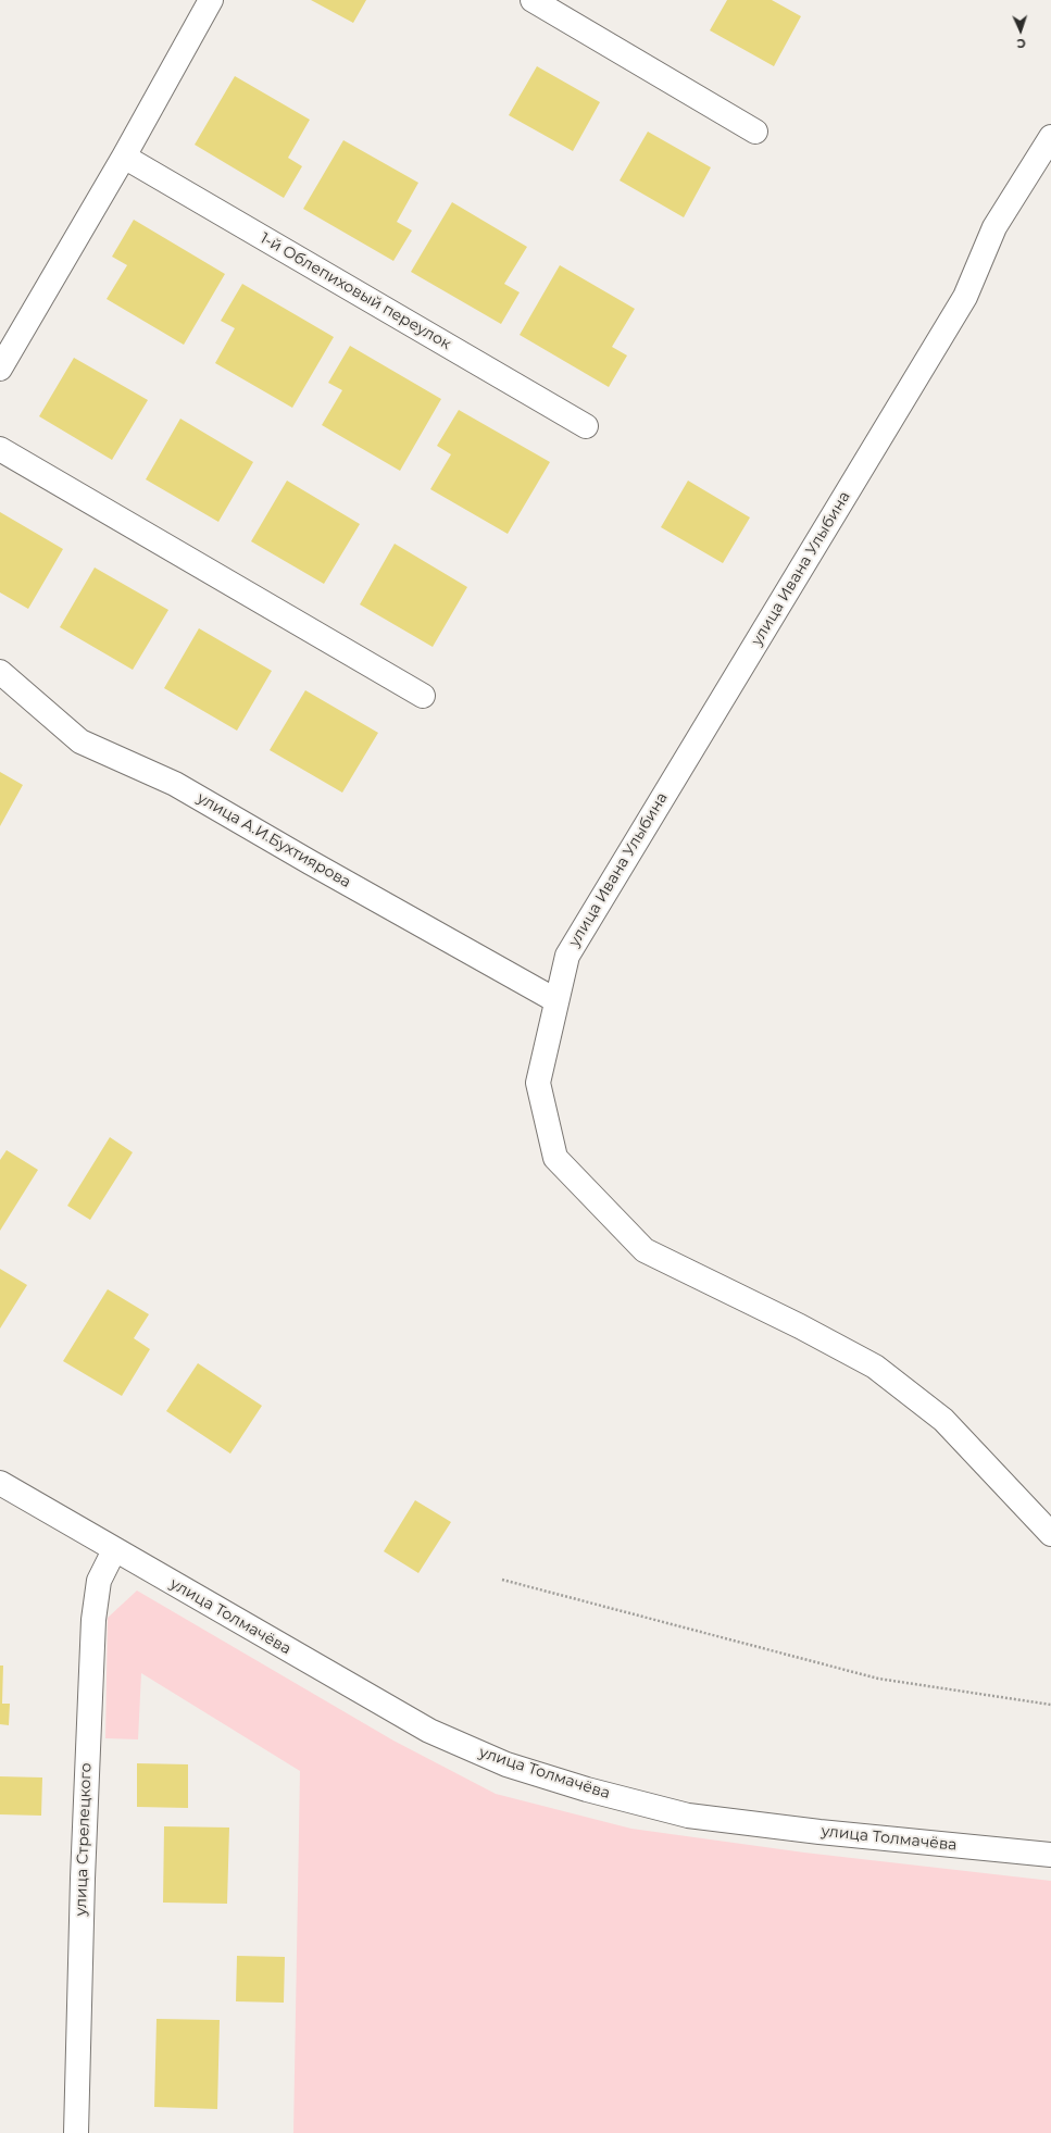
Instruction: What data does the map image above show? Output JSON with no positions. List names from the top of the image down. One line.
{"streets":{"street":["1-й Облепиховый переулок","улица Ивана Улыбина","улица А.И.Бухтиярова","улица Толмачёва","улица Стрелецкого"]},"crossings":[["улица Ивана Улыбина","улица А.И.Бухтиярова"],["улица Толмачёва","улица Стрелецкого"]],"north":"bottom"}
